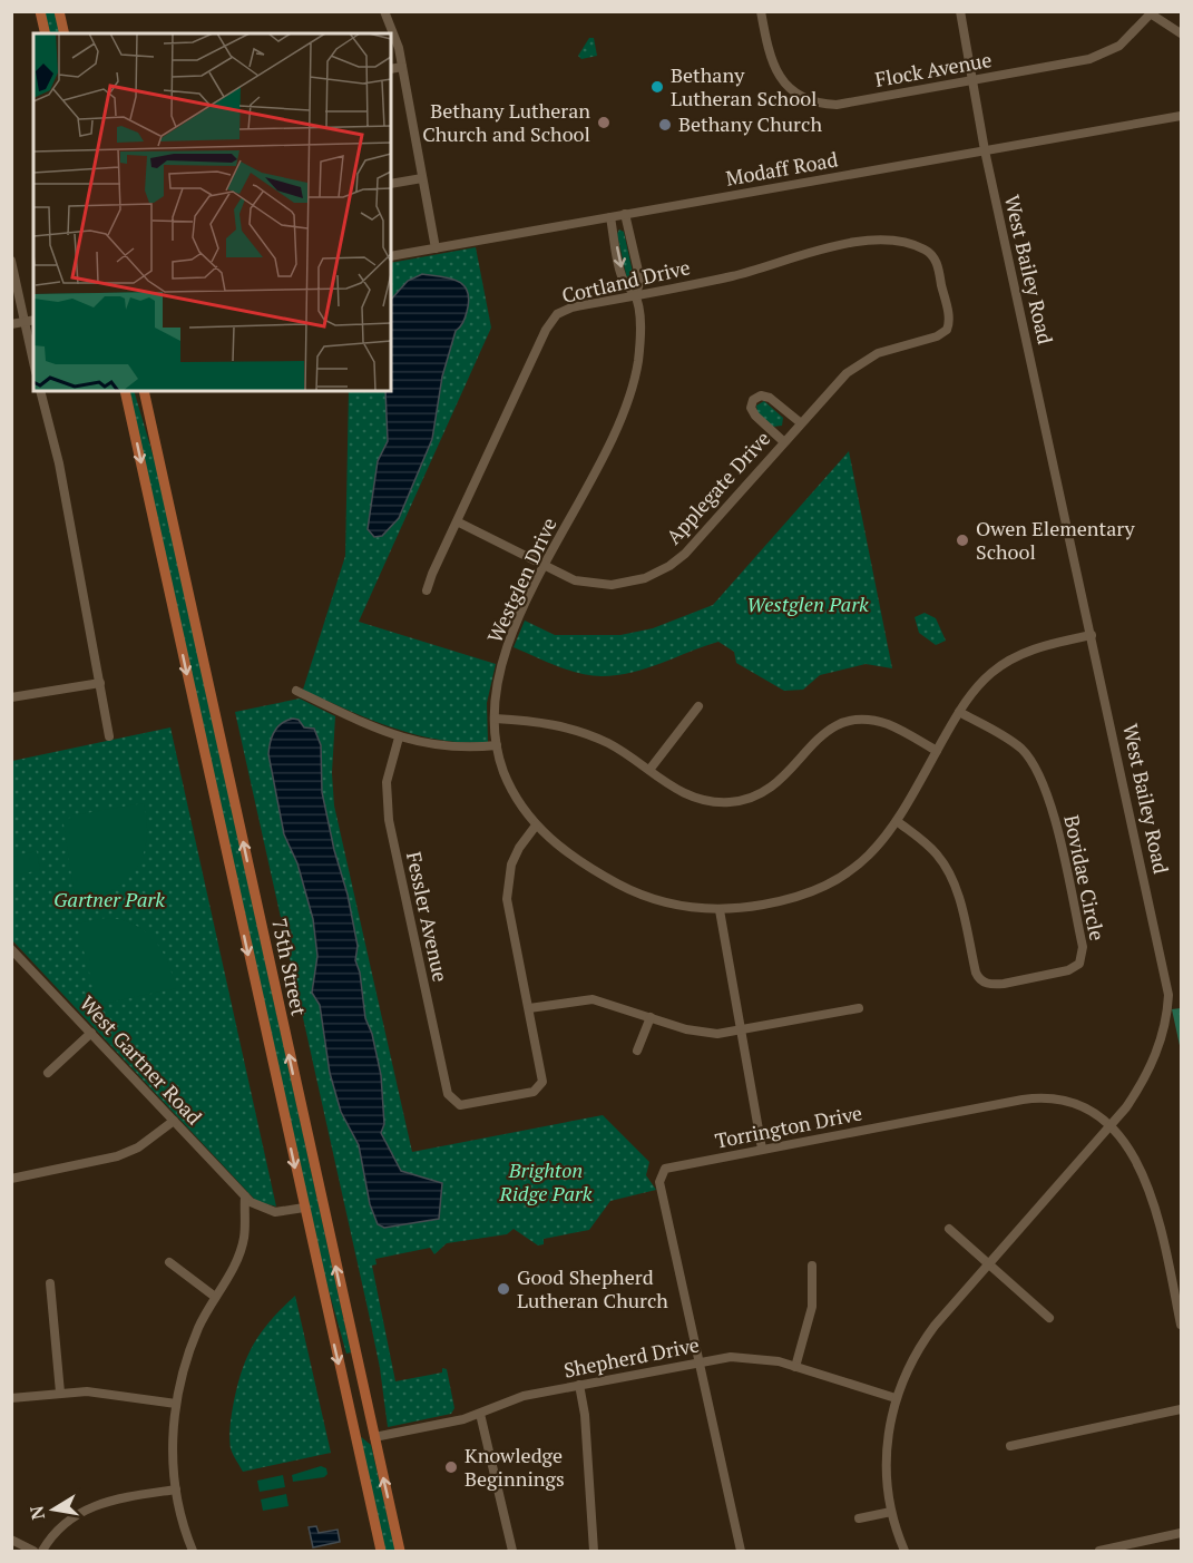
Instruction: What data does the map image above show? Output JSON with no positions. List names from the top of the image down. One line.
{"streets":{"main road":["75th Street"],"street":["Flock Avenue","Modaff Road","West Bailey Road","Cortland Drive","Applegate Drive","Westglen Drive","Bovidae Circle","Fessler Avenue","West Gartner Road","Torrington Drive","Shepherd Drive"]},"crossings":[["Flock Avenue","West Bailey Road"],["Modaff Road","West Bailey Road"],["Modaff Road","Westglen Drive"],["West Bailey Road","Westglen Drive"],["West Bailey Road","Torrington Drive"],["West Bailey Road","Shepherd Drive"],["Cortland Drive","Applegate Drive"],["Cortland Drive","Westglen Drive"],["Applegate Drive","Westglen Drive"],["Westglen Drive","Bovidae Circle"],["75th Street","West Gartner Road"],["75th Street","Shepherd Drive"],["Torrington Drive","Shepherd Drive"]],"parks":["Westglen Park","Gartner Park","Brighton Ridge Park"],"places":["Bethany Lutheran School","Bethany Lutheran Church and School","Bethany Church","Owen Elementary School","Good Shepherd Lutheran Church","Knowledge Beginnings"],"north":"left"}
